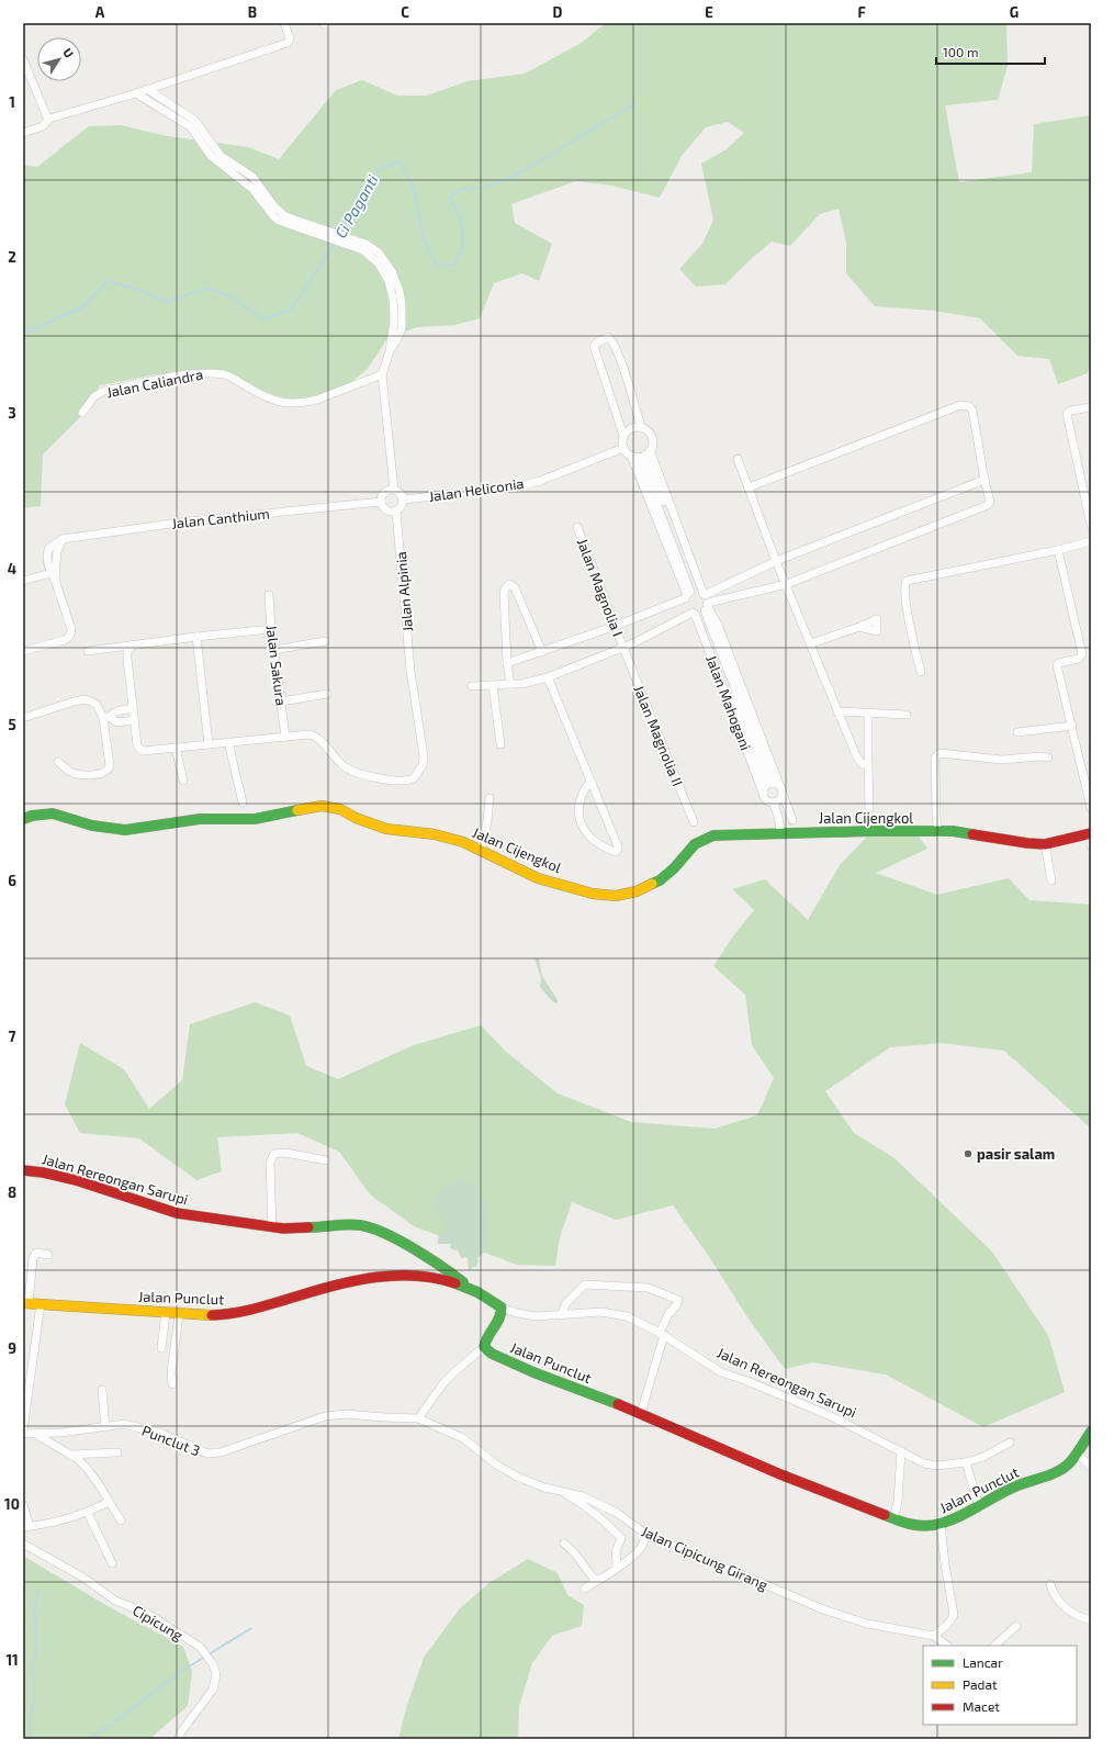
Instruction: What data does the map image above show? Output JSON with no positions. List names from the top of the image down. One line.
{"streets":{"street":["Jalan Caliandra","Jalan Heliconia","Jalan Canthium","Jalan Magnolia I","Jalan Alpinia","Jalan Sakura","Jalan Mahogani","Jalan Magnolia II","Jalan Cijengkol","Jalan Rereongan Sarupi","Jalan Punclut","Punclut 3","Jalan Cipicung Girang","Cipicung"]},"crossings":[["Jalan Heliconia","Jalan Canthium"],["Jalan Heliconia","Jalan Alpinia"],["Jalan Canthium","Jalan Alpinia"],["Jalan Magnolia I","Jalan Magnolia II"],["Jalan Alpinia","Jalan Sakura"],["Jalan Rereongan Sarupi","Jalan Punclut"],["Punclut 3","Jalan Cipicung Girang"]],"water":["Ci Paganti"],"places":["pasir salam"],"legend":["Lancar","Padat","Macet"],"scale_bar":"100 m","north":"top right","grid":{"columns":["A","B","C","D","E","F","G"],"rows":["1","2","3","4","5","6","7","8","9","10","11"]}}
